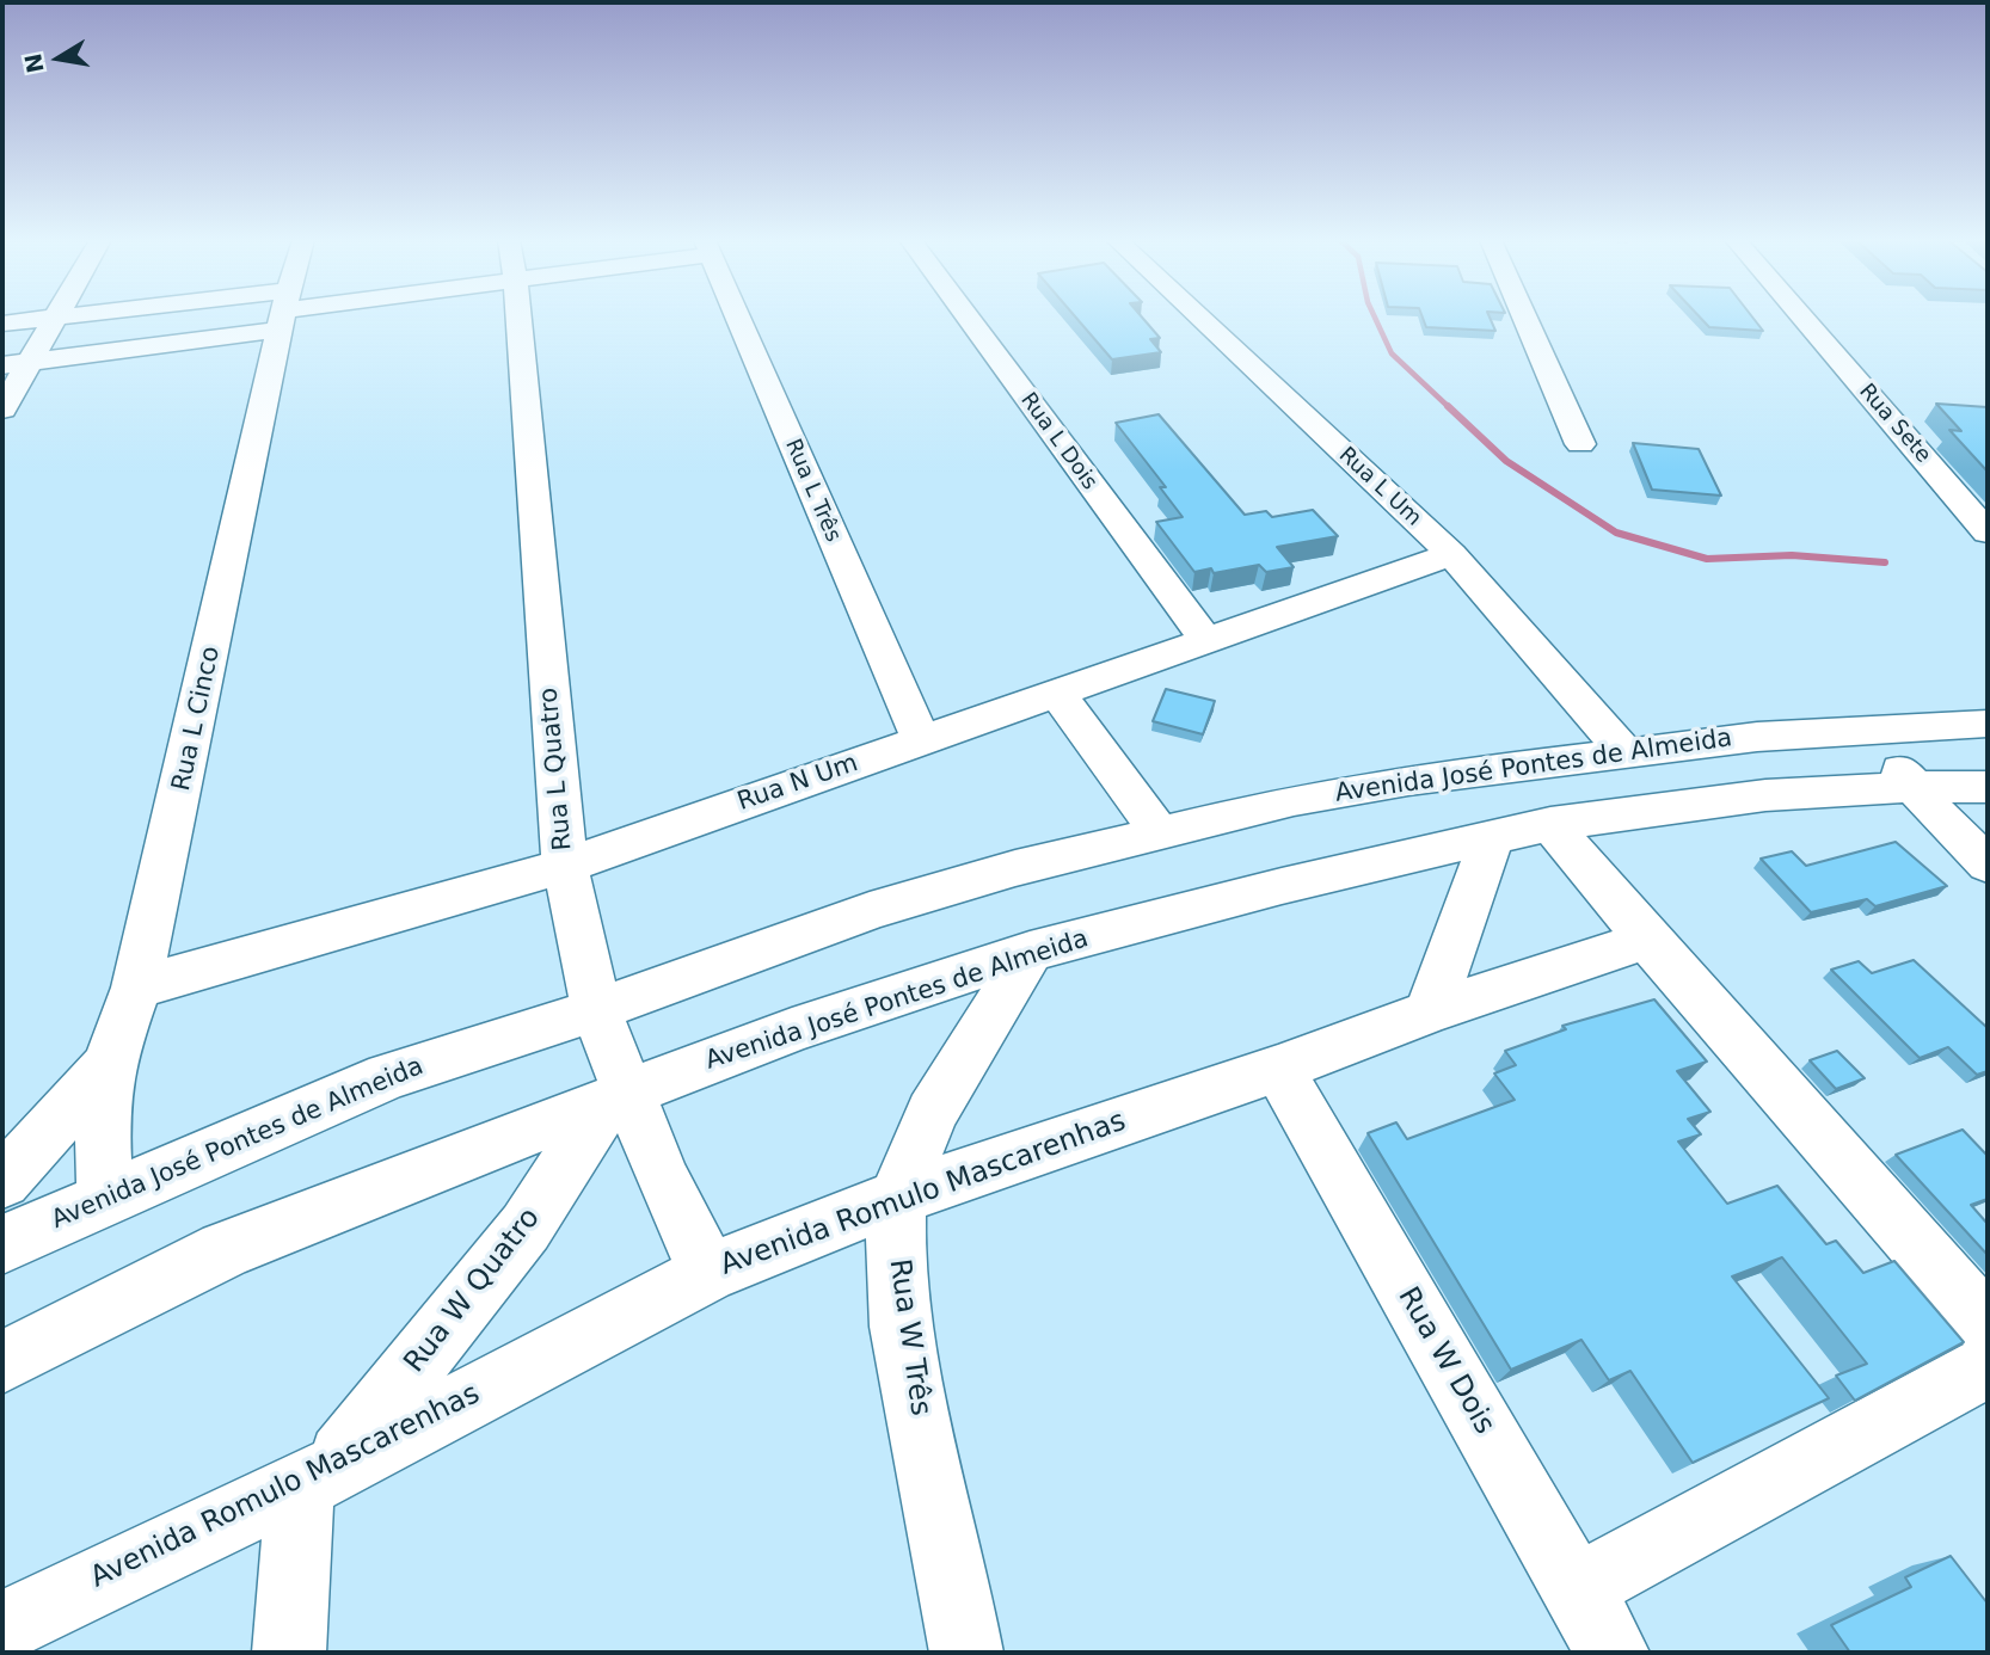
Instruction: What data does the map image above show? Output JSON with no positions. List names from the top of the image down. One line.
{"streets":{"street":["Rua Sete","Rua L Dois","Rua L Um","Rua L Três","Rua L Cinco","Avenida José Pontes de Almeida","Rua L Quatro","Rua N Um","Avenida Romulo Mascarenhas","Rua W Quatro","Rua W Três","Rua W Dois"]},"crossings":[["Rua L Dois","Rua N Um"],["Rua L Um","Avenida José Pontes de Almeida"],["Rua L Um","Rua N Um"],["Rua L Três","Rua N Um"],["Rua L Cinco","Avenida José Pontes de Almeida"],["Rua L Cinco","Rua N Um"],["Avenida José Pontes de Almeida","Rua L Quatro"],["Avenida José Pontes de Almeida","Rua W Quatro"],["Avenida José Pontes de Almeida","Rua W Três"],["Rua L Quatro","Rua N Um"],["Rua L Quatro","Avenida Romulo Mascarenhas"],["Rua L Quatro","Rua W Quatro"],["Avenida Romulo Mascarenhas","Rua W Quatro"],["Avenida Romulo Mascarenhas","Rua W Três"],["Avenida Romulo Mascarenhas","Rua W Dois"]],"north":"left"}
